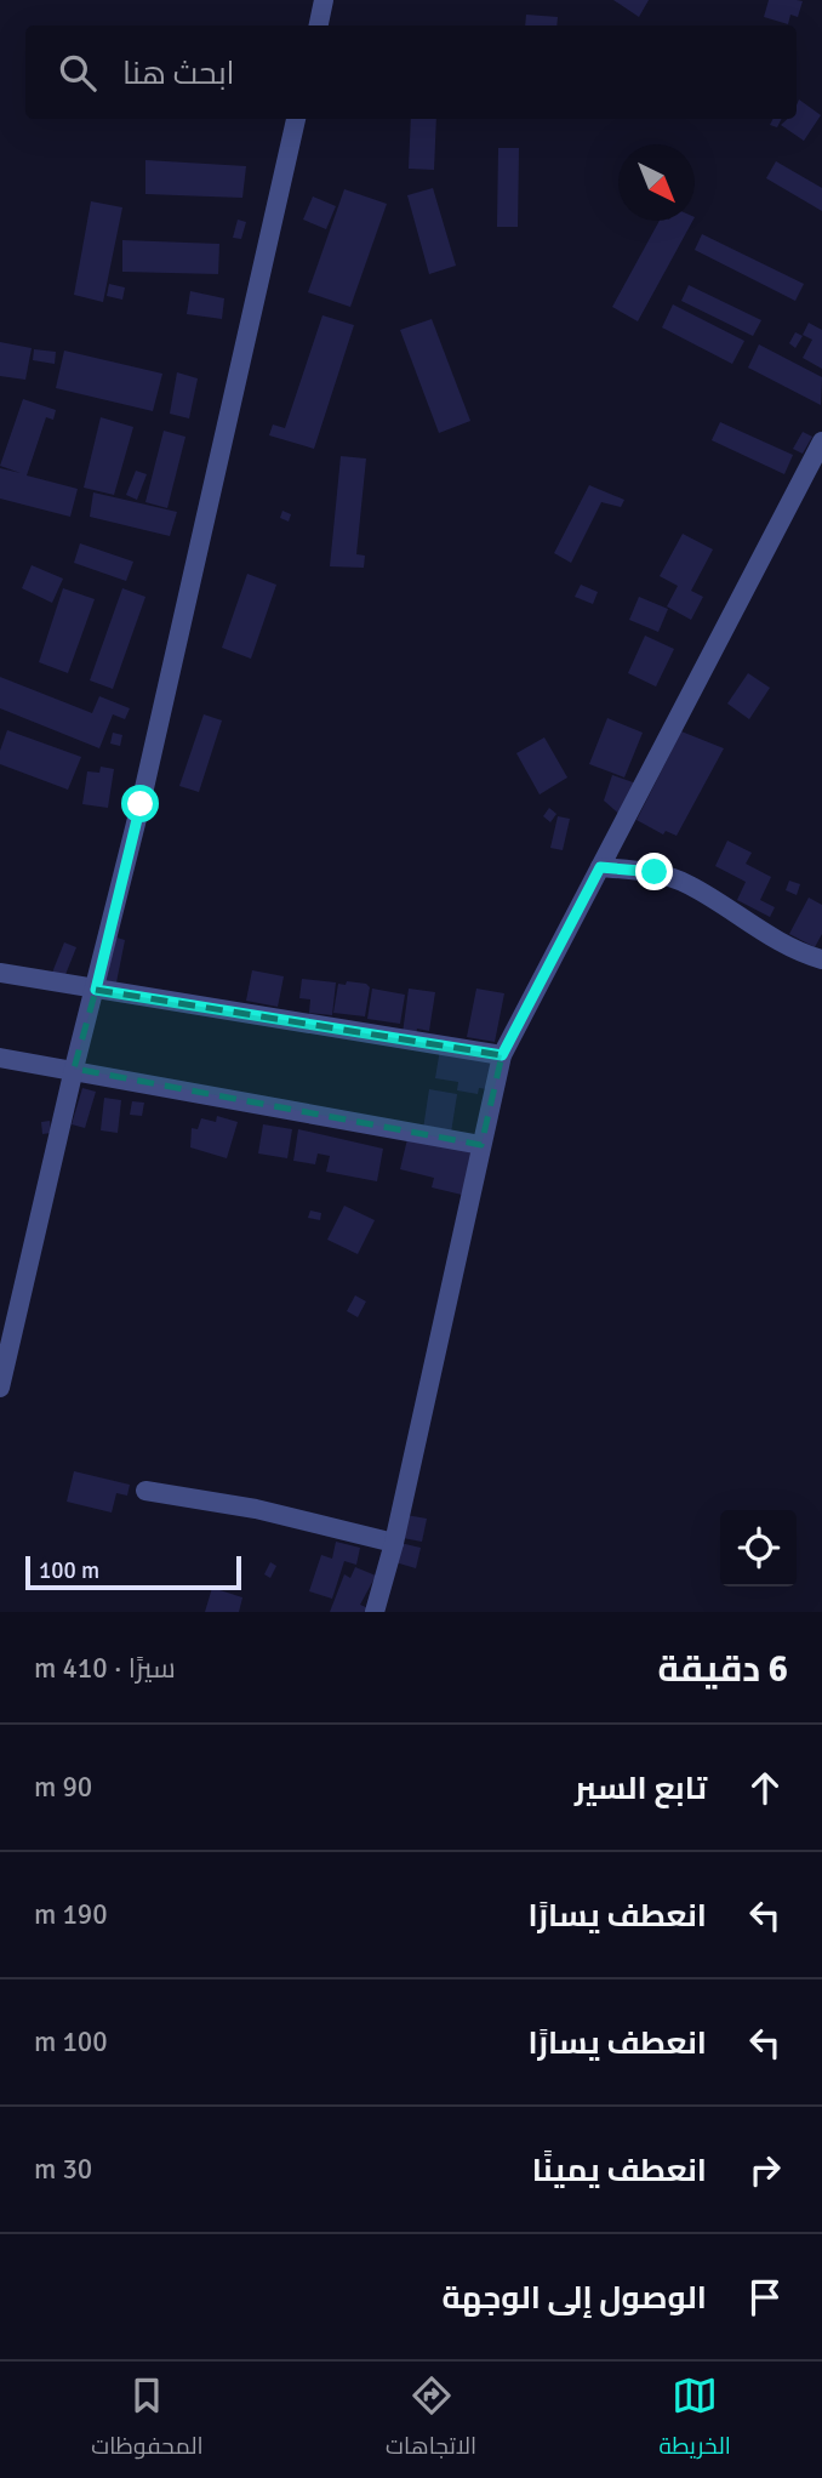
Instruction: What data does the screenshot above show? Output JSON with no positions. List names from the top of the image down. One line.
{"scale_bar":"100 m","north":"bottom right","page":{"search":"ابحث هنا","scale":"100 m","heading":["6 دقيقة","سيرًا · 410 m"],"list":[["تابع السير","90 m"],["انعطف يسارًا","190 m"],["انعطف يسارًا","100 m"],["انعطف يمينًا","30 m"],"الوصول إلى الوجهة"],"nav":["الخريطة","الاتجاهات","المحفوظات"]}}
